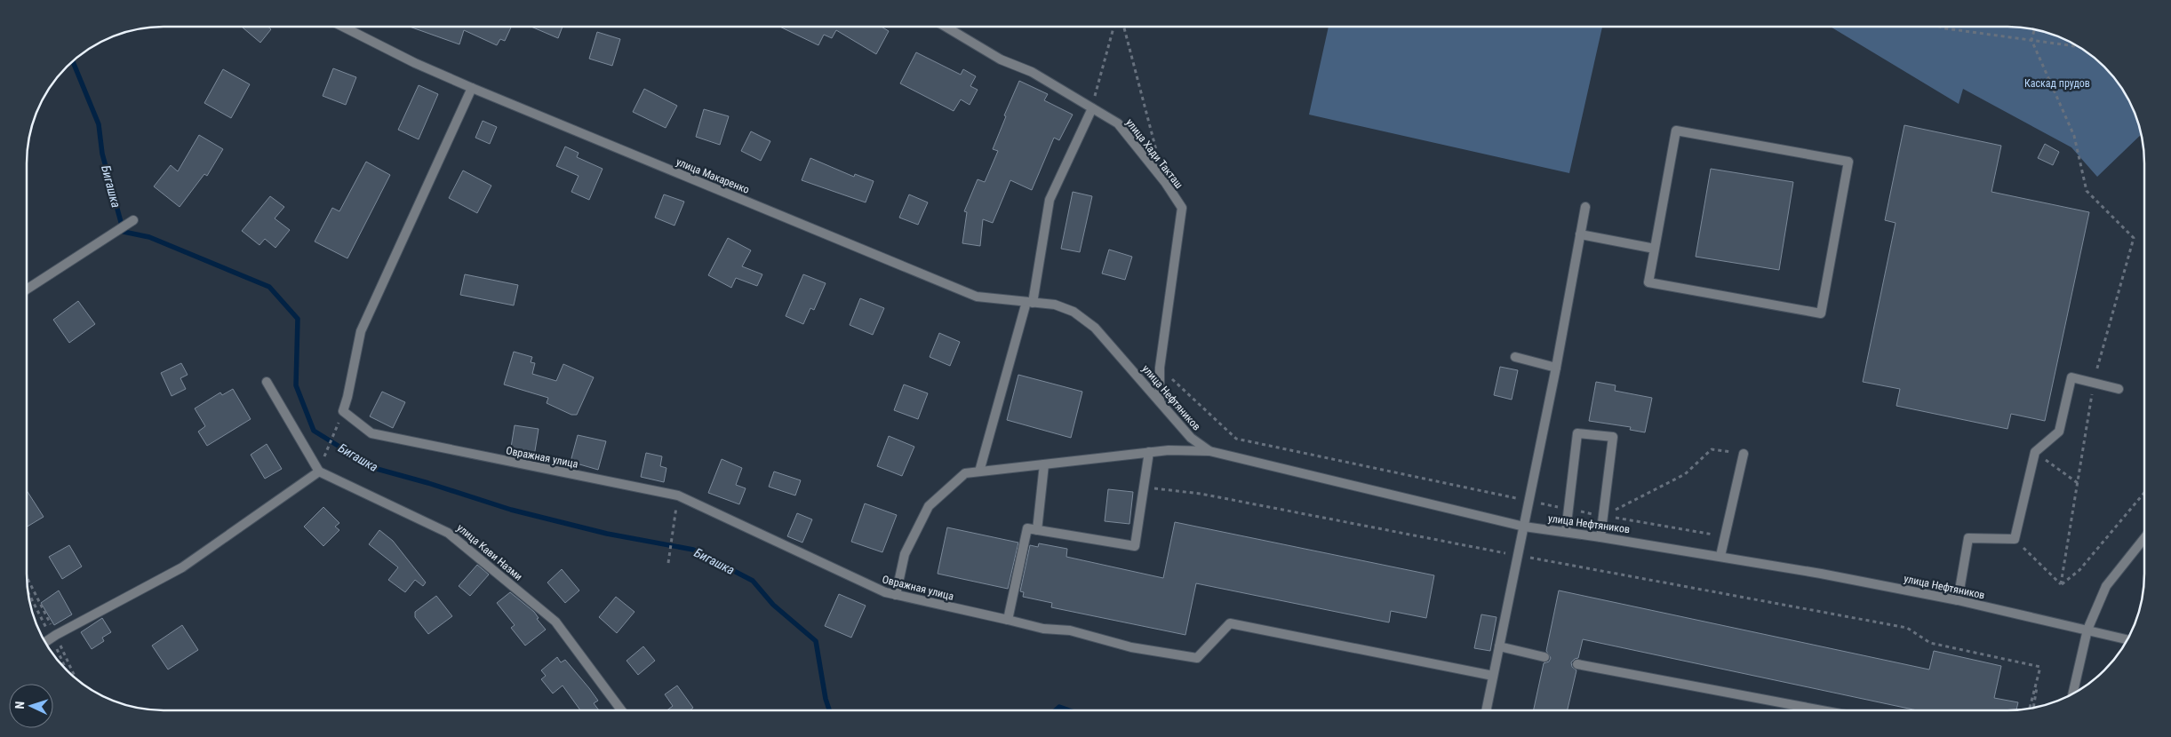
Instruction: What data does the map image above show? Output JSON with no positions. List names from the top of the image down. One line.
{"streets":{"street":["улица Хади Такташ","улица Макаренко","улица Нефтяников","Овражная улица","улица Кави Назми"]},"crossings":[["улица Хади Такташ","улица Нефтяников"],["улица Макаренко","улица Нефтяников"],["улица Макаренко","Овражная улица"]],"water":["Бигашка"],"parks":["Каскад прудов"],"north":"left"}
